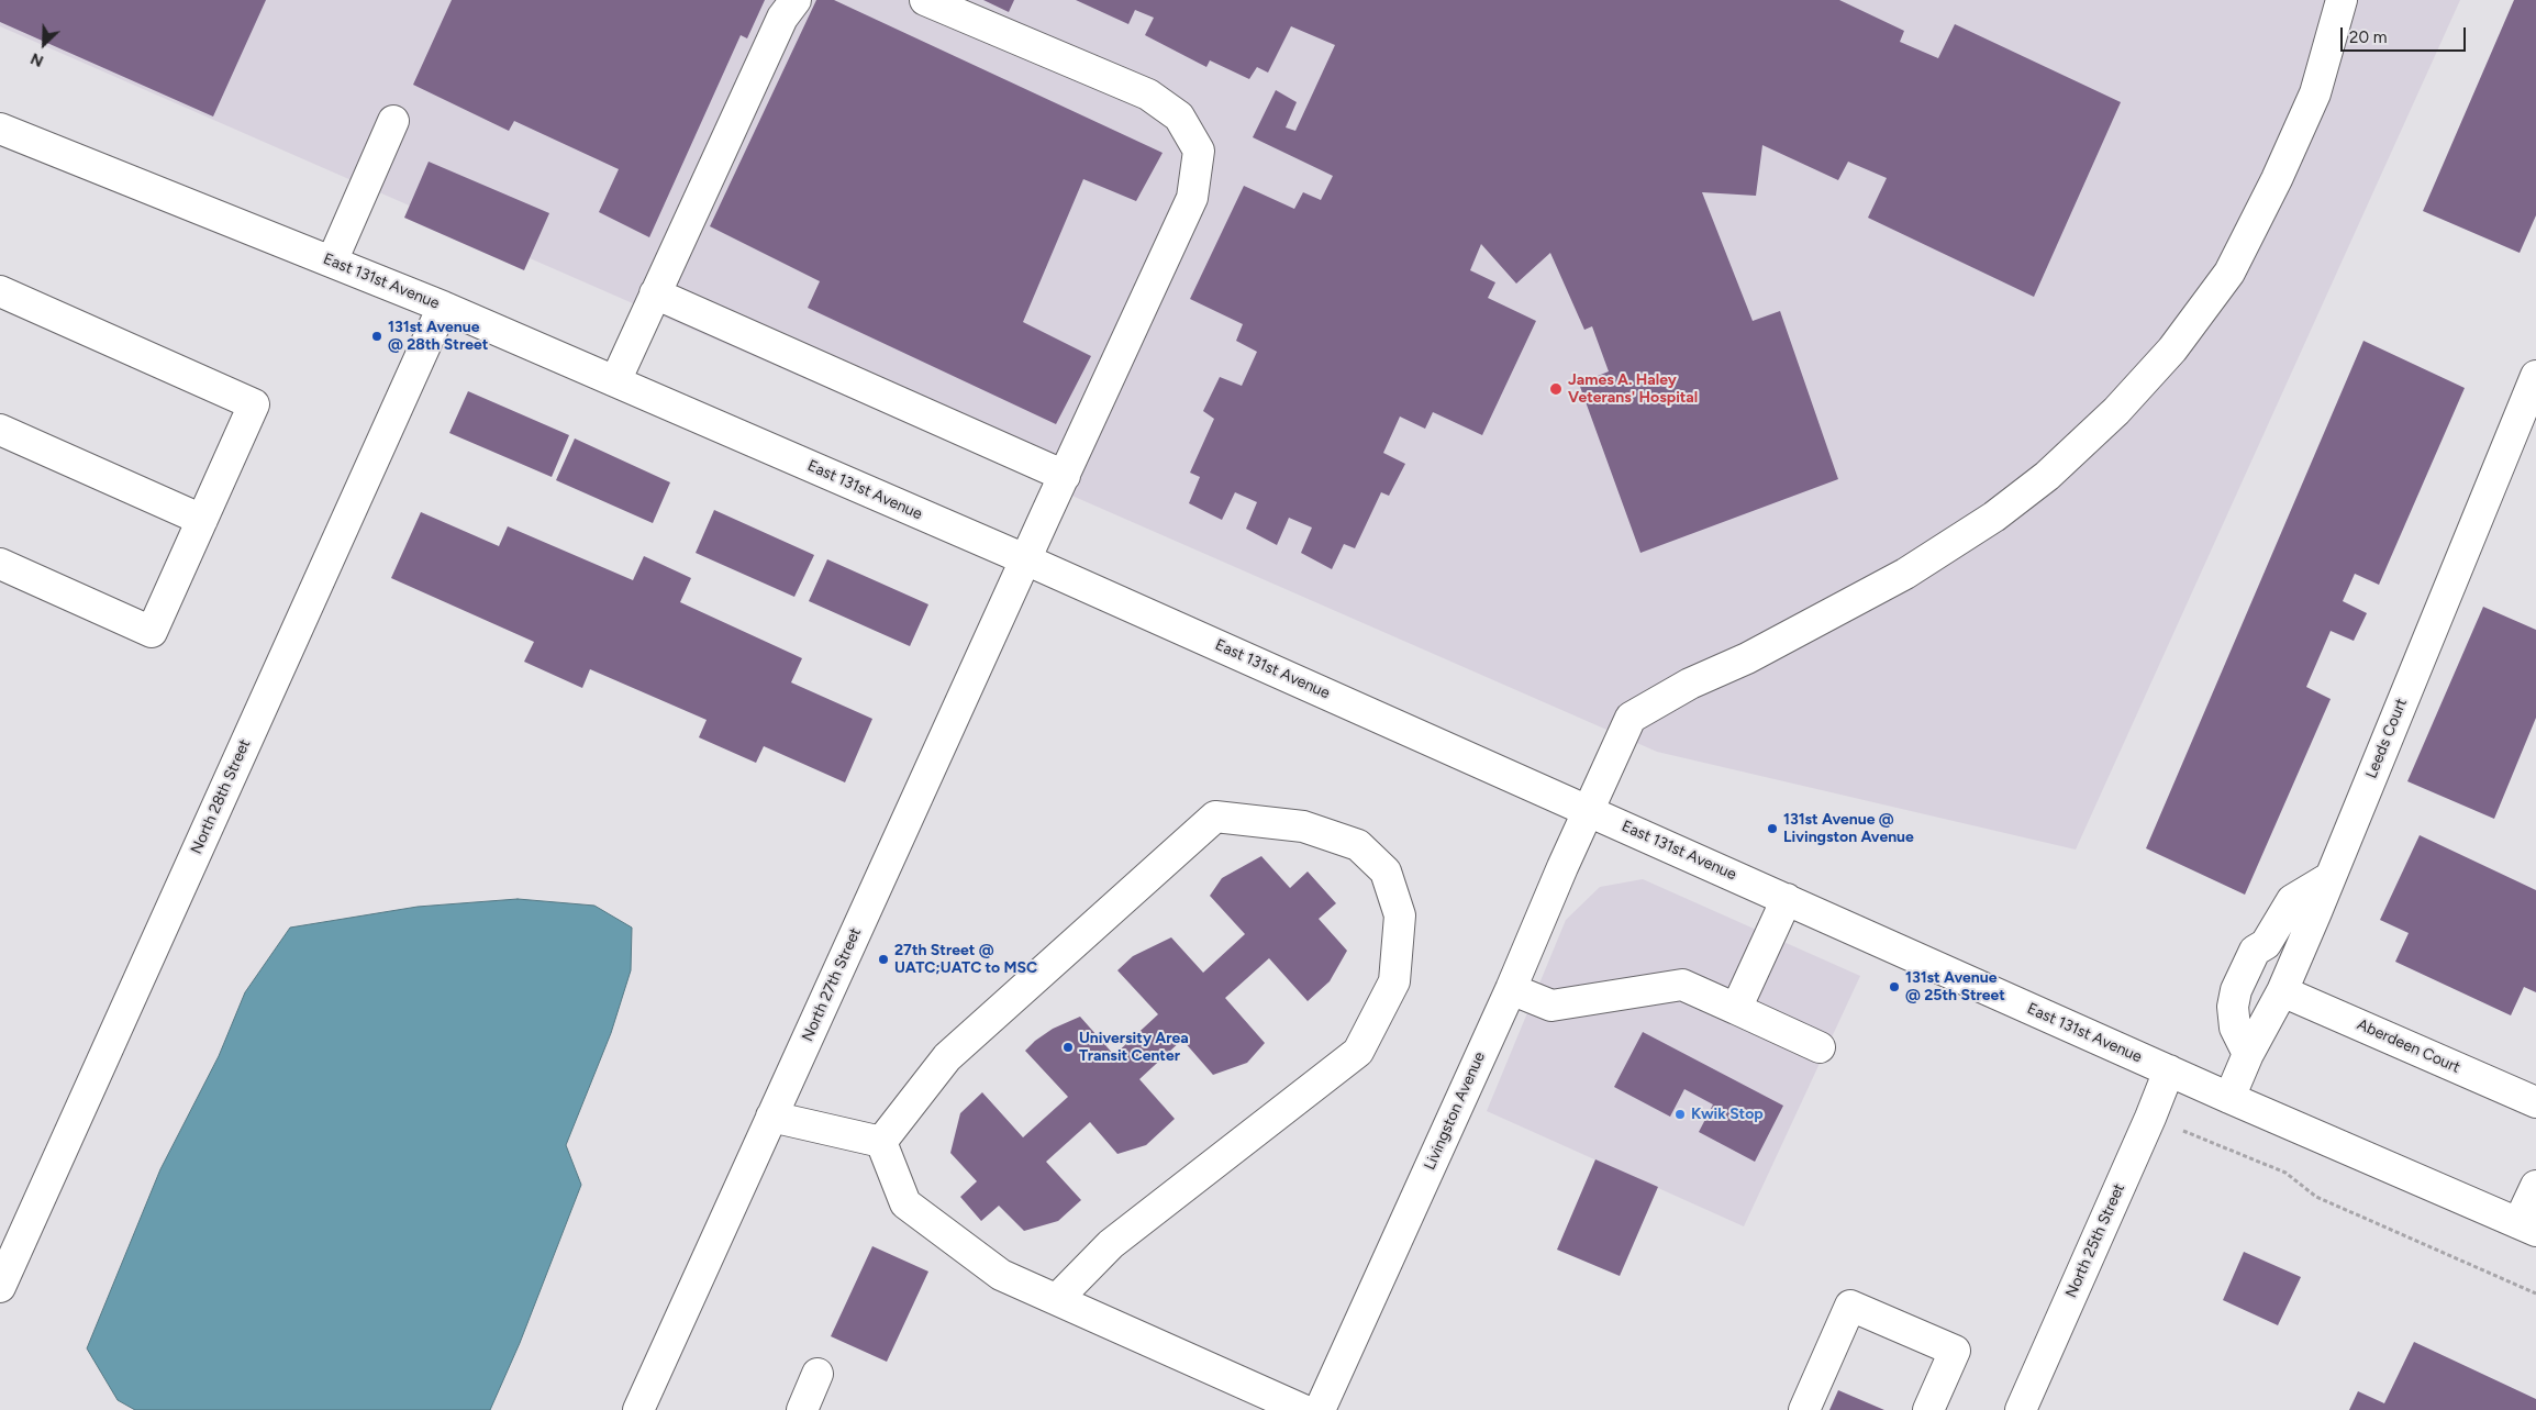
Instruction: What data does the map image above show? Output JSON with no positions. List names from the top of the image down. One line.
{"streets":{"street":["East 131st Avenue","Leeds Court","North 28th Street","North 27th Street","Aberdeen Court","Livingston Avenue","North 25th Street"]},"crossings":[["East 131st Avenue","Leeds Court"],["East 131st Avenue","North 28th Street"],["East 131st Avenue","North 27th Street"],["East 131st Avenue","Livingston Avenue"],["East 131st Avenue","North 25th Street"],["Leeds Court","Aberdeen Court"]],"places":["131st Avenue @ 28th Street","James A. Haley Veterans' Hospital","131st Avenue @ Livingston Avenue","27th Street @ UATC;UATC to MSC","131st Avenue @ 25th Street","University Area Transit Center","Kwik Stop"],"scale_bar":"20 m","north":"bottom left"}
